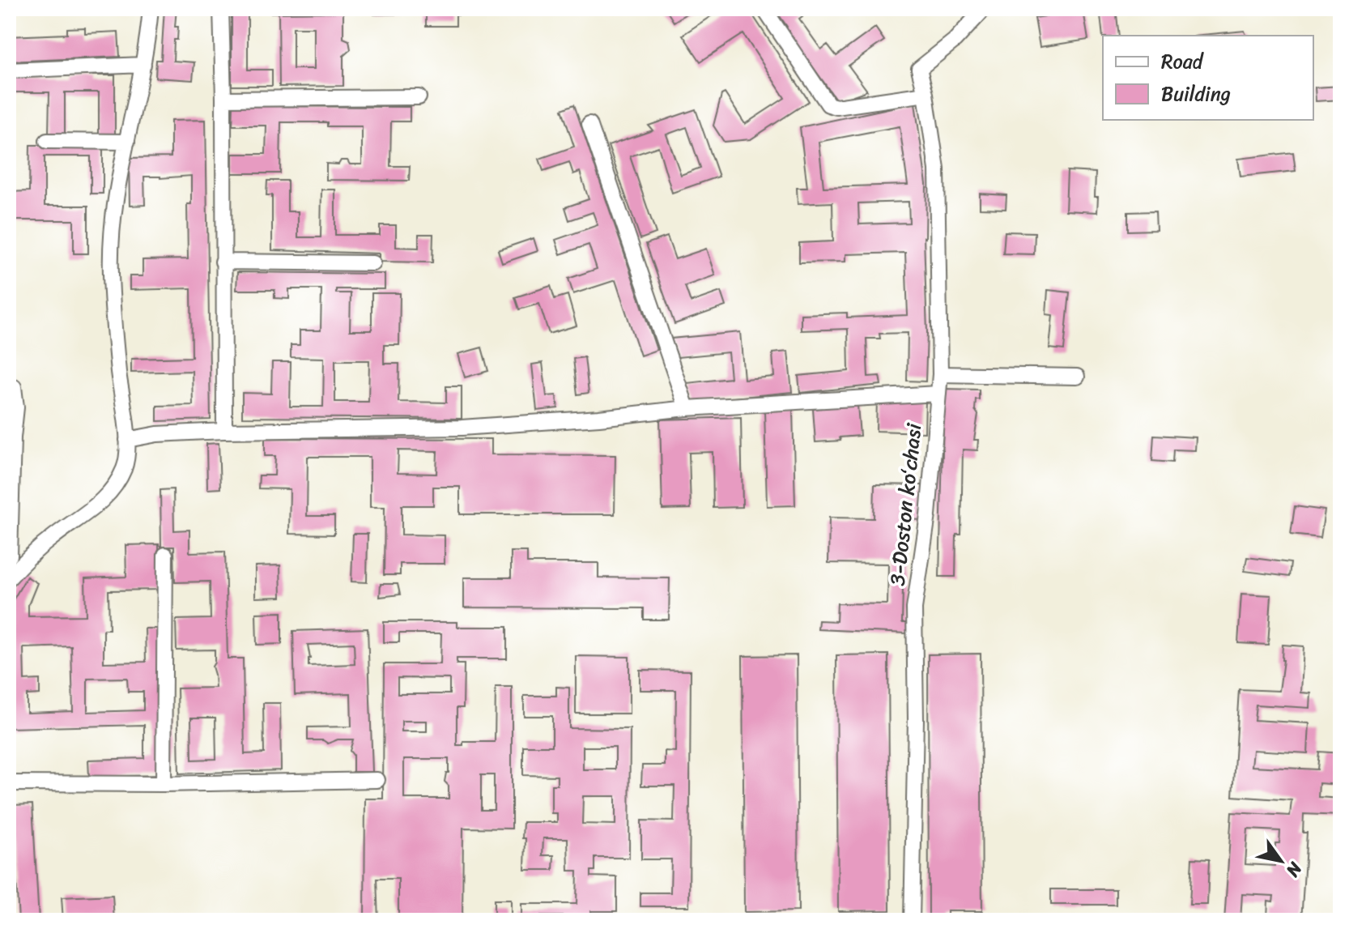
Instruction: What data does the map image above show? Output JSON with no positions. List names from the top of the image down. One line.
{"streets":{"street":["3-Doston koʻchasi"]},"legend":["Road","Building"],"north":"bottom right"}
